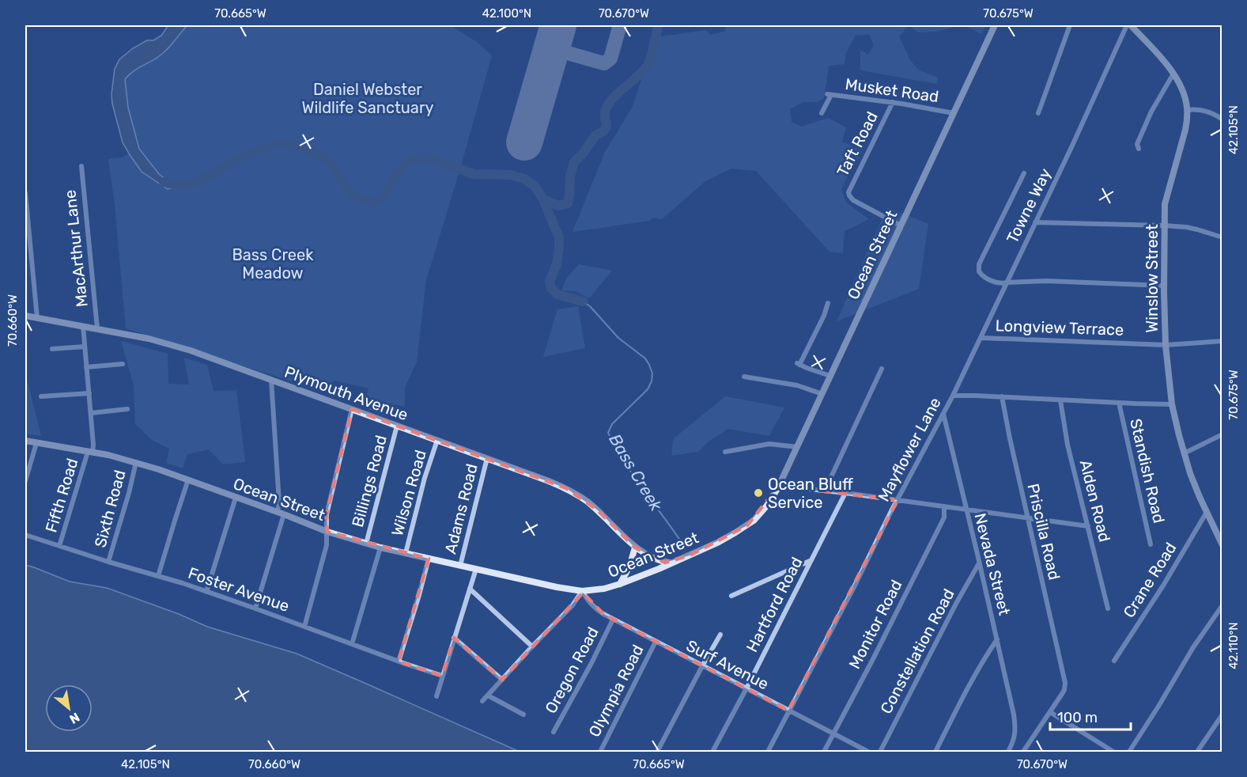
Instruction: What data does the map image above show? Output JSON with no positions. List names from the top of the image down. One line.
{"streets":{"main road":["Ocean Street","Winslow Street","Plymouth Avenue"],"street":["Musket Road","Taft Road","Towne Way","MacArthur Lane","Longview Terrace","Mayflower Lane","Standish Road","Billings Road","Wilson Road","Fifth Road","Alden Road","Sixth Road","Adams Road","Priscilla Road","Nevada Street","Crane Road","Foster Avenue","Hartford Road","Monitor Road","Constellation Road","Surf Avenue","Oregon Road","Olympia Road"]},"crossings":[["Musket Road","Taft Road"],["Musket Road","Ocean Street"],["Taft Road","Ocean Street"],["Towne Way","Winslow Street"],["Towne Way","Longview Terrace"],["Towne Way","Mayflower Lane"],["MacArthur Lane","Plymouth Avenue"],["Ocean Street","Plymouth Avenue"],["Ocean Street","Billings Road"],["Ocean Street","Wilson Road"],["Ocean Street","Fifth Road"],["Ocean Street","Sixth Road"],["Ocean Street","Adams Road"],["Ocean Street","Surf Avenue"],["Winslow Street","Longview Terrace"],["Winslow Street","Mayflower Lane"],["Winslow Street","Crane Road"],["Plymouth Avenue","Billings Road"],["Plymouth Avenue","Wilson Road"],["Plymouth Avenue","Fifth Road"],["Plymouth Avenue","Adams Road"],["Mayflower Lane","Standish Road"],["Mayflower Lane","Alden Road"],["Mayflower Lane","Priscilla Road"],["Mayflower Lane","Nevada Street"],["Mayflower Lane","Surf Avenue"],["Fifth Road","Foster Avenue"],["Sixth Road","Foster Avenue"],["Nevada Street","Constellation Road"],["Hartford Road","Surf Avenue"],["Monitor Road","Surf Avenue"],["Surf Avenue","Oregon Road"],["Surf Avenue","Olympia Road"]],"water":["Bass Creek"],"parks":["Daniel Webster Wildlife Sanctuary","Bass Creek Meadow"],"places":["Ocean Bluff Service"],"scale_bar":"100 m","north":"bottom right","coordinates":["70.665°W","42.100°N","70.670°W","70.675°W","42.105°N","70.660°W","42.110°N"]}
